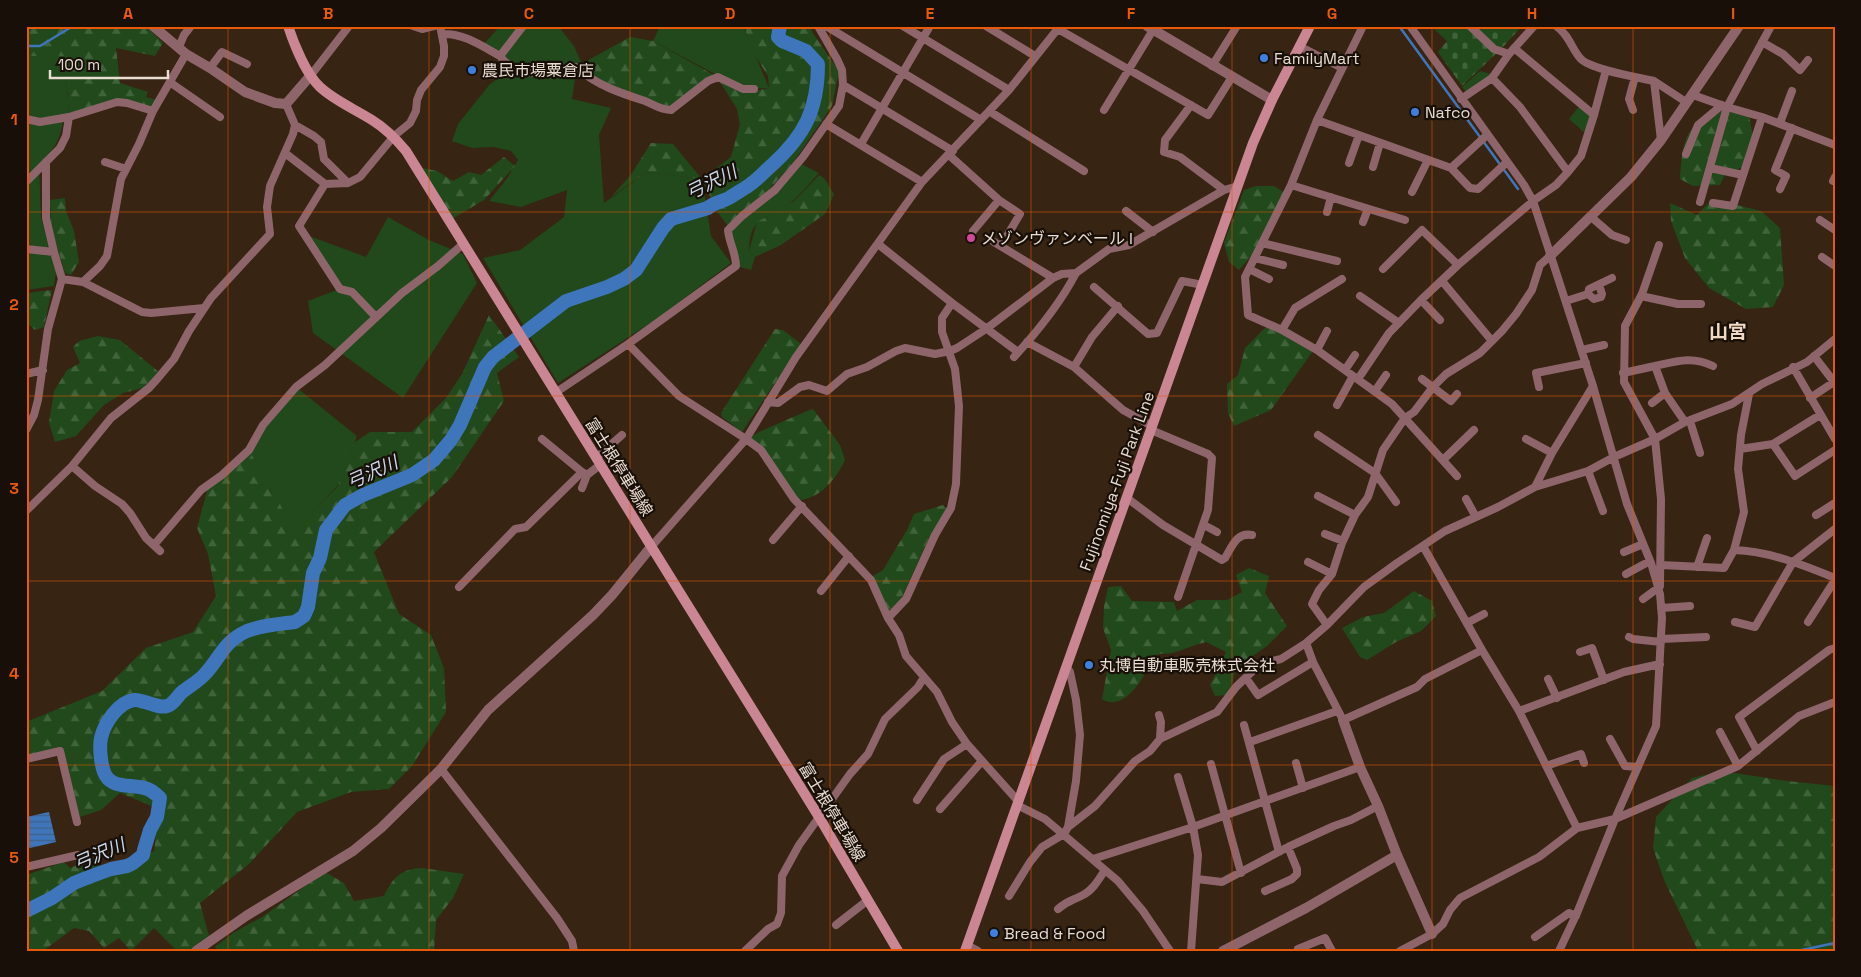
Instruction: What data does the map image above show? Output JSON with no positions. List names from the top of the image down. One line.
{"streets":{"main road":["富士根停車場線","Fujinomiya-Fuji Park Line"]},"districts":["山宮"],"water":["弓沢川"],"places":["FamilyMart","農民市場粟倉店","Nafco","メゾンヴァンベール I","丸博自動車販売株式会社","Bread & Food"],"scale_bar":"100 m","grid":{"columns":["A","B","C","D","E","F","G","H","I"],"rows":["1","2","3","4","5"]}}
